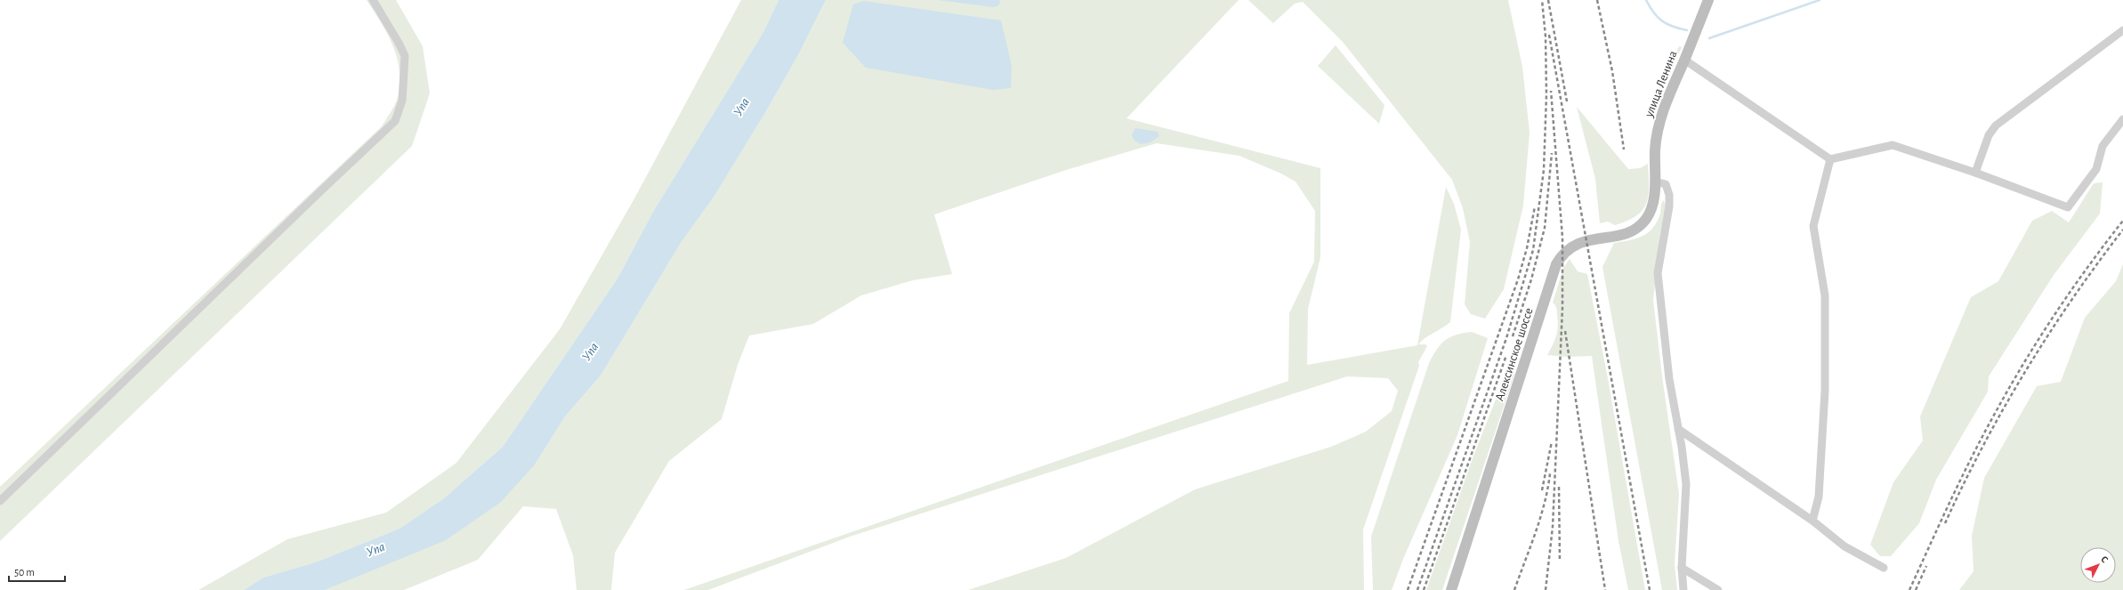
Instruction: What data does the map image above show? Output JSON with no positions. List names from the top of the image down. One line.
{"streets":{"main road":["улица Ленина","Алексинское шоссе"]},"crossings":[["улица Ленина","Алексинское шоссе"]],"water":["Упа"],"scale_bar":"50 m","north":"top right"}
